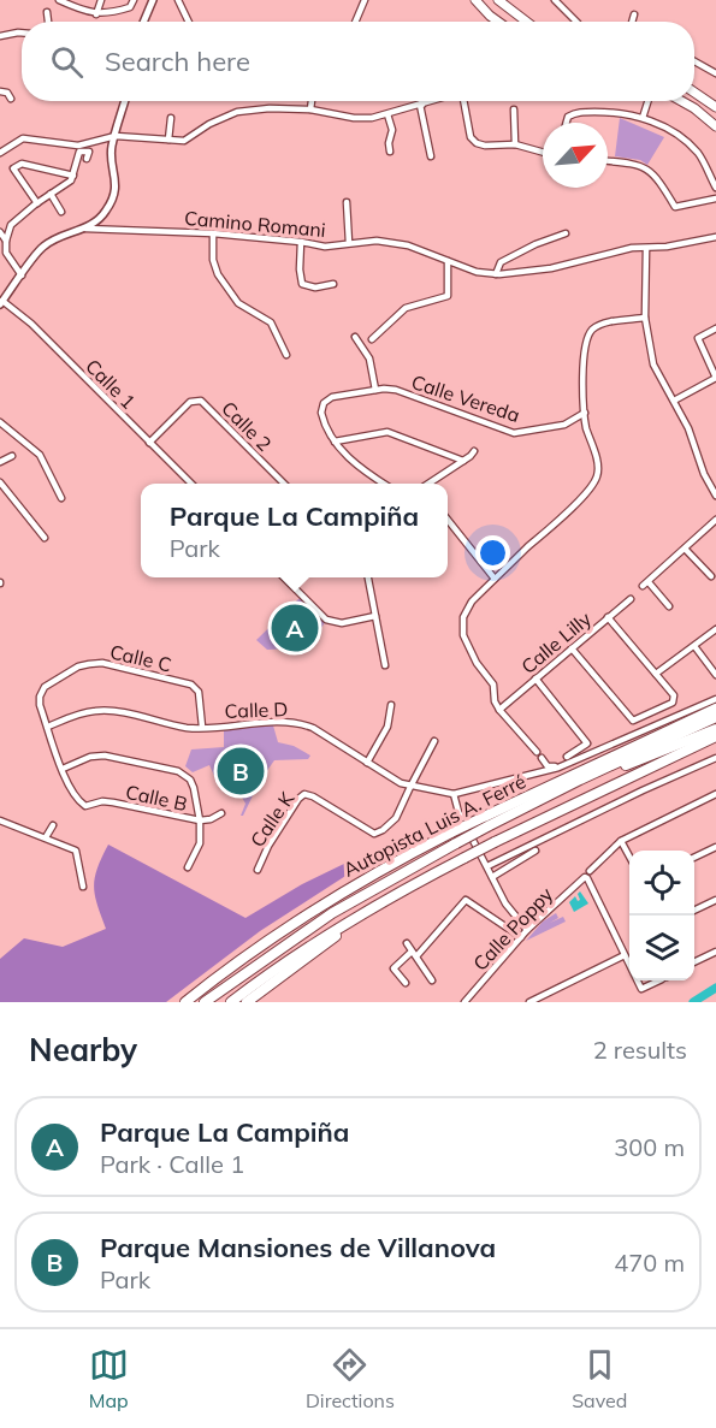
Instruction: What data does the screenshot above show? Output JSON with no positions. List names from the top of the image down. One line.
{"streets":{"highway":["Autopista Luis A. Ferré"],"street":["Camino Romani","Calle 1","Calle Vereda","Calle 2","Calle Lilly","Calle C","Calle D","Calle B","Calle K","Calle Poppy"]},"crossings":[["Calle 1","Calle 2"],["Calle C","Calle D"],["Calle C","Calle B"],["Calle D","Calle K"]],"north":"top right","page":{"search":"Search here","popup":["Parque La Campiña","Park"],"pins":["A","B"],"heading":["Nearby","2 results"],"list":[{"mark":"A","name":"Parque La Campiña","note":"Park · Calle 1","value":"300 m"},{"mark":"B","name":"Parque Mansiones de Villanova","note":"Park","value":"470 m"}],"nav":["Map","Directions","Saved"]}}
